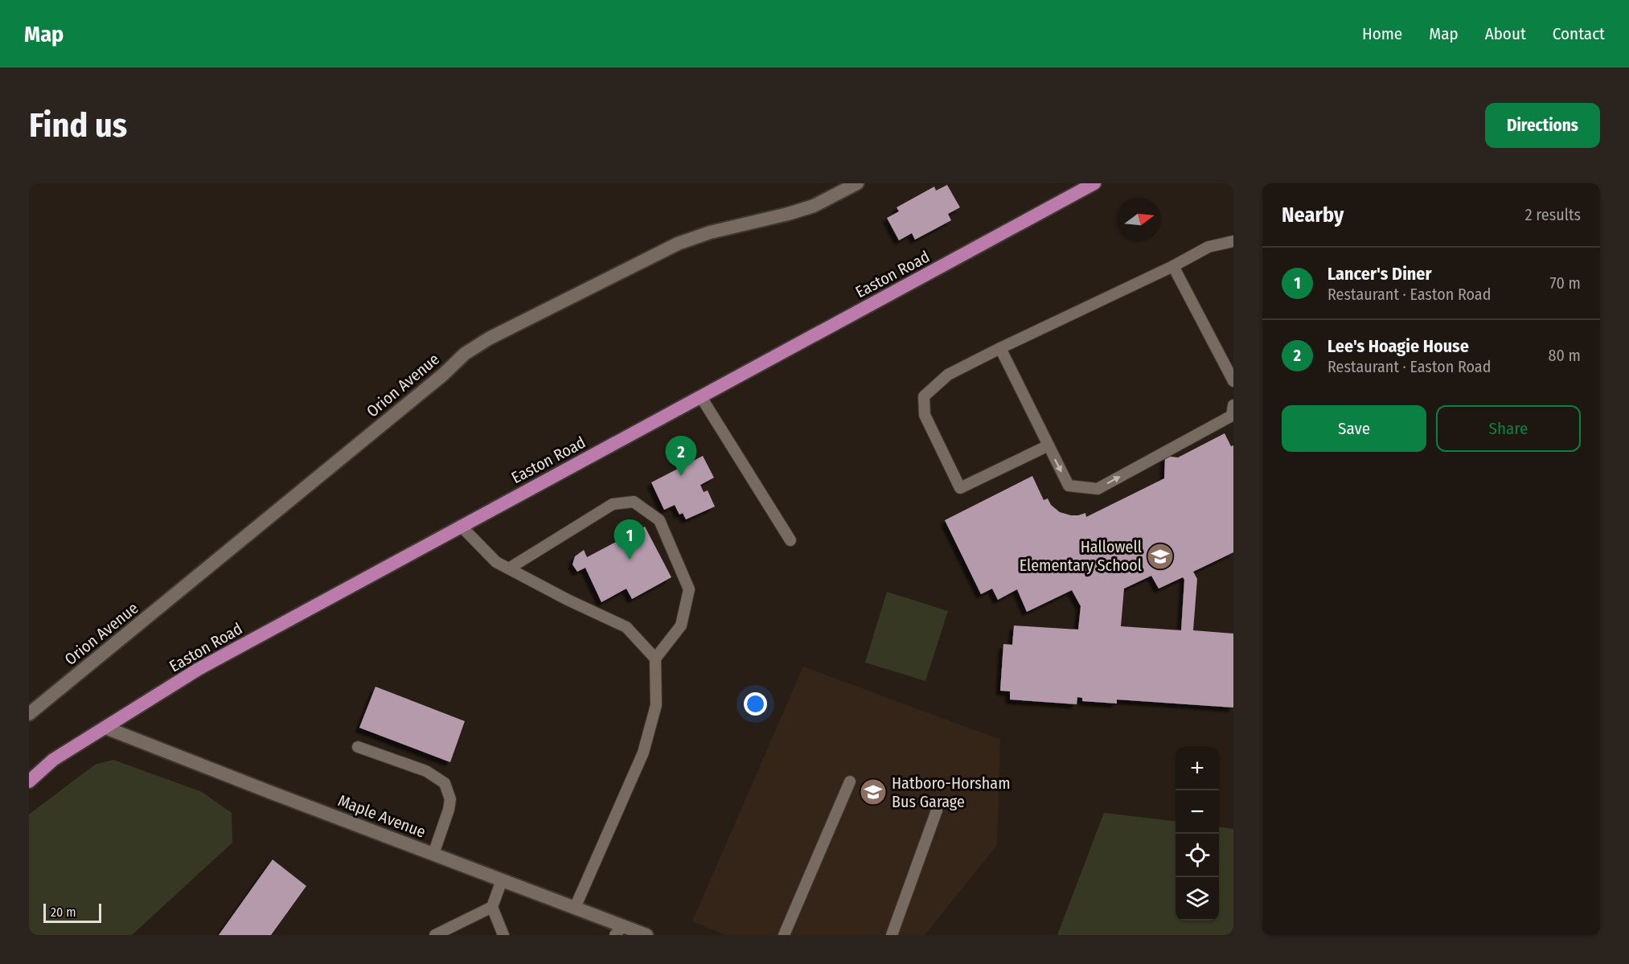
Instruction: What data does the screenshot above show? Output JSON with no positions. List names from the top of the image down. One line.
{"streets":{"highway":["Easton Road"],"street":["Orion Avenue","Maple Avenue"]},"crossings":[["Easton Road","Maple Avenue"]],"places":{"school or university":["Hallowell Elementary School","Hatboro-Horsham Bus Garage"]},"scale_bar":"20 m","north":"right","page":{"header":"Map","nav":["Home","Map","About","Contact"],"buttons":["Directions",["Save","Share"]],"title":"Find us","heading":["Nearby","2 results"],"list":[{"mark":"1","name":"Lancer's Diner","note":"Restaurant · Easton Road","value":"70 m"},{"mark":"2","name":"Lee's Hoagie House","note":"Restaurant · Easton Road","value":"80 m"}],"pins":["2","1"],"map_buttons":["+","−"],"scale":"20 m"}}
